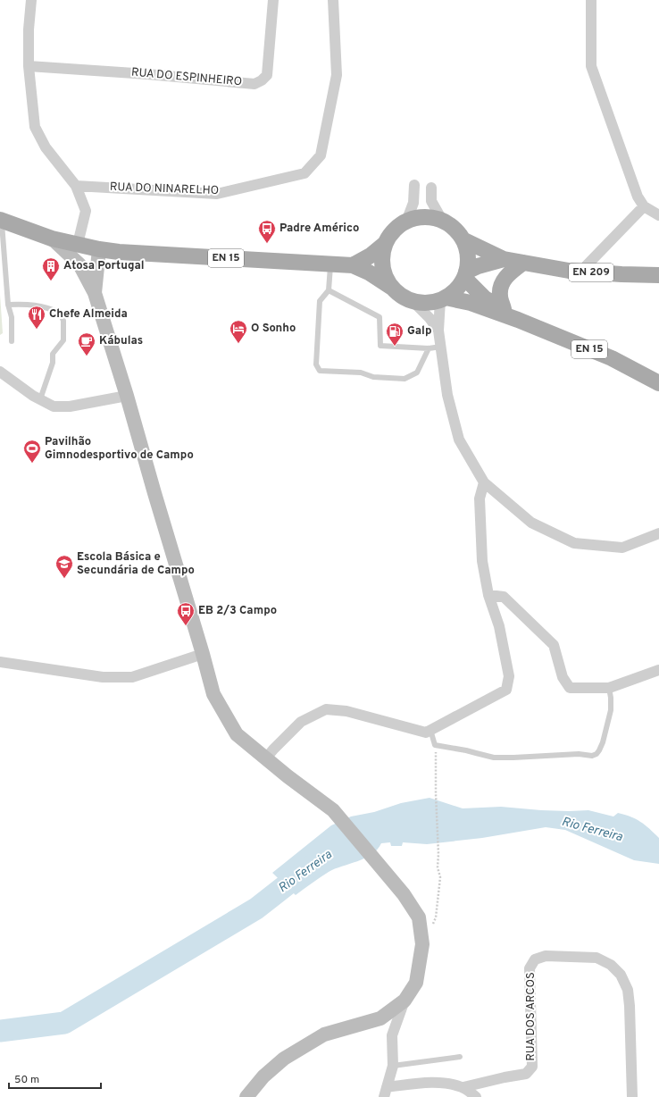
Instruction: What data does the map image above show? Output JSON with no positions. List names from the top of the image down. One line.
{"streets":{"main road":["EN 15","EN 209"],"street":["RUA DO ESPINHEIRO","RUA DO NINARELHO","RUA DOS ARCOS"]},"crossings":[["EN 15","EN 209"]],"water":["Rio Ferreira"],"places":{"bus stop":["Padre Américo","EB 2/3 Campo"],"building":["Atosa Portugal"],"restaurant":["Chefe Almeida"],"hotel":["O Sonho"],"fuel station":["Galp"],"cafe":["Kábulas"],"sports":["Pavilhão Gimnodesportivo de Campo"],"school or university":["Escola Básica e Secundária de Campo"]},"scale_bar":"50 m"}
